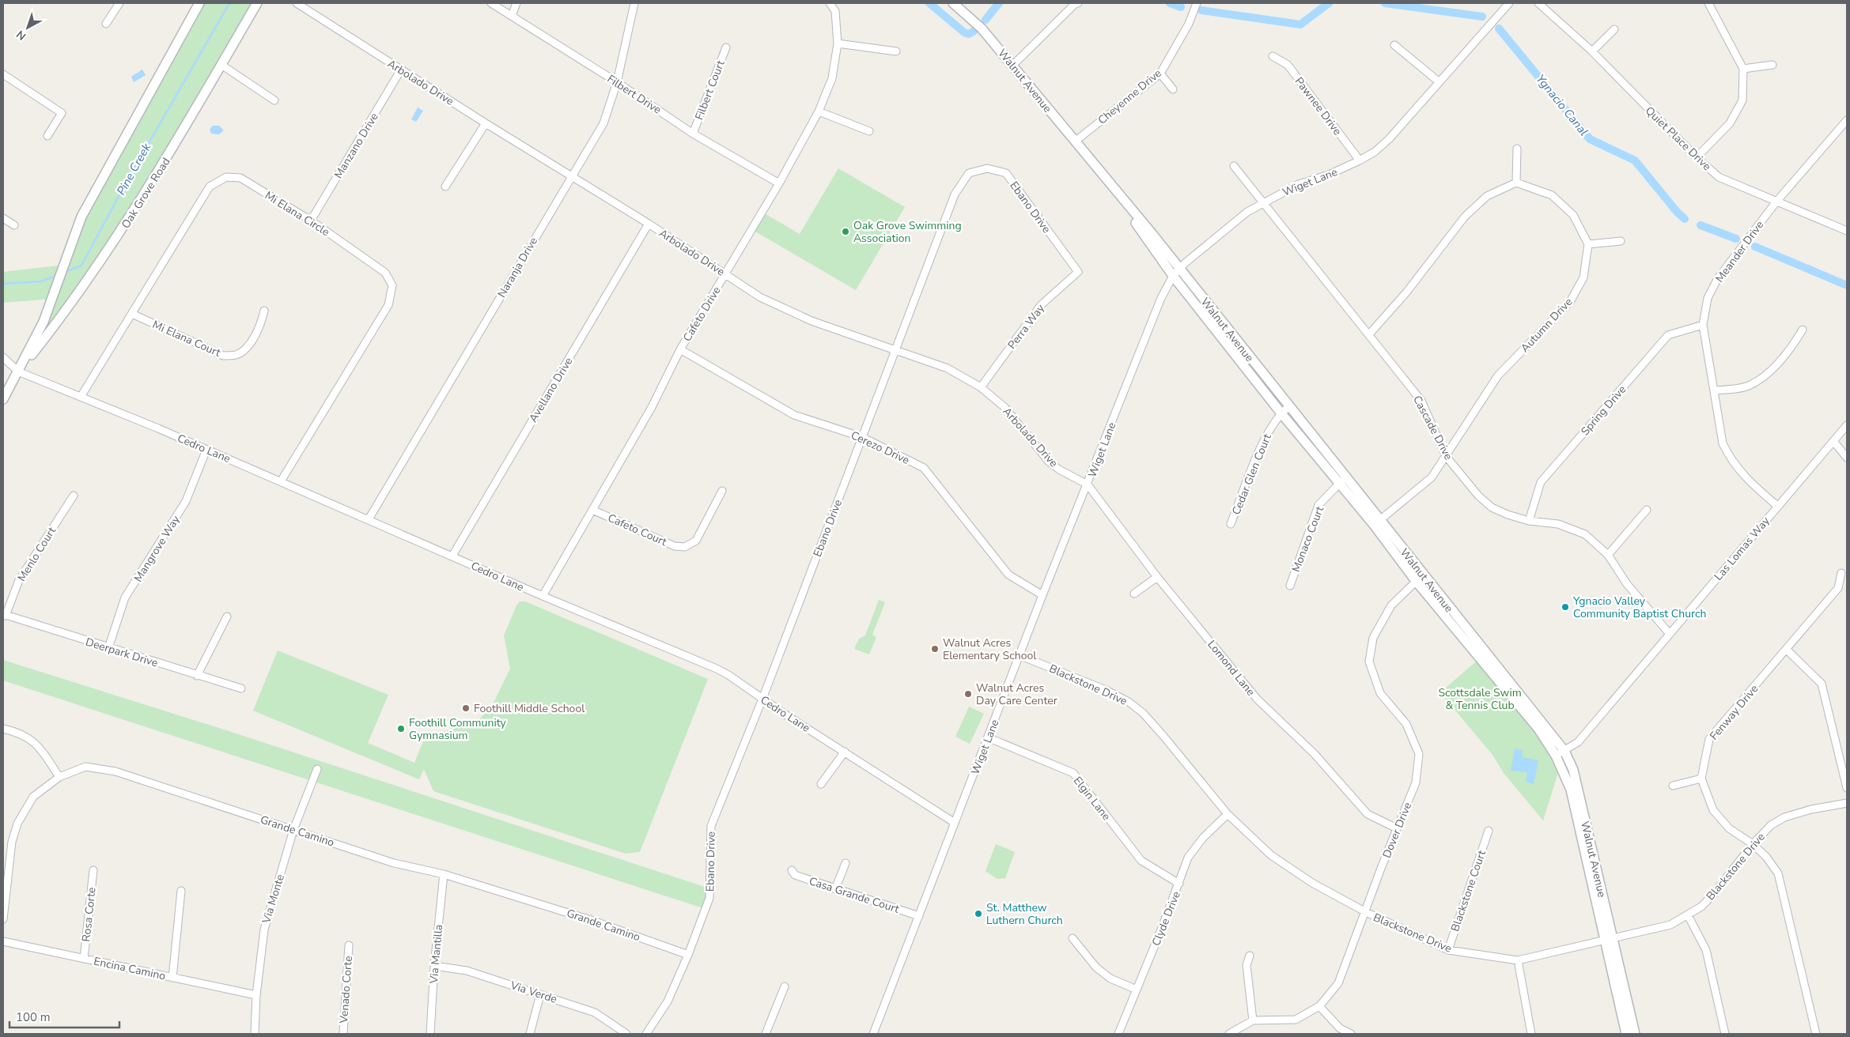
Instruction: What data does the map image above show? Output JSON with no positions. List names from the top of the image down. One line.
{"streets":{"street":["Walnut Avenue","Arbolado Drive","Filbert Court","Filbert Drive","Cheyenne Drive","Pawnee Drive","Quiet Place Drive","Manzano Drive","Wiget Lane","Oak Grove Road","Ebano Drive","Mi Elana Circle","Meander Drive","Naranja Drive","Cafeto Drive","Autumn Drive","Perra Way","Mi Elana Court","Avellano Drive","Spring Drive","Cascade Drive","Cerezo Drive","Cedro Lane","Cedar Glen Court","Cafeto Court","Monaco Court","Mangrove Way","Las Lomas Way","Menlo Court","Deerpark Drive","Lomond Lane","Blackstone Drive","Fenway Drive","Elgin Lane","Dover Drive","Grande Camino","Blackstone Court","Casa Grande Court","Via Monte","Rosa Corte","Clyde Drive","Via Mantilla","Encina Camino","Venado Corte","Via Verde"]},"crossings":[["Walnut Avenue","Cheyenne Drive"],["Walnut Avenue","Wiget Lane"],["Walnut Avenue","Autumn Drive"],["Walnut Avenue","Cedar Glen Court"],["Walnut Avenue","Monaco Court"],["Walnut Avenue","Las Lomas Way"],["Walnut Avenue","Blackstone Drive"],["Walnut Avenue","Dover Drive"],["Arbolado Drive","Manzano Drive"],["Arbolado Drive","Wiget Lane"],["Arbolado Drive","Ebano Drive"],["Arbolado Drive","Naranja Drive"],["Arbolado Drive","Cafeto Drive"],["Arbolado Drive","Perra Way"],["Arbolado Drive","Avellano Drive"],["Arbolado Drive","Lomond Lane"],["Filbert Court","Filbert Drive"],["Filbert Drive","Naranja Drive"],["Filbert Drive","Cafeto Drive"],["Pawnee Drive","Wiget Lane"],["Quiet Place Drive","Meander Drive"],["Manzano Drive","Mi Elana Circle"],["Wiget Lane","Cascade Drive"],["Wiget Lane","Cerezo Drive"],["Wiget Lane","Cedro Lane"],["Wiget Lane","Lomond Lane"],["Wiget Lane","Blackstone Drive"],["Wiget Lane","Elgin Lane"],["Wiget Lane","Casa Grande Court"],["Oak Grove Road","Cedro Lane"],["Ebano Drive","Perra Way"],["Ebano Drive","Cerezo Drive"],["Ebano Drive","Cedro Lane"],["Ebano Drive","Grande Camino"],["Mi Elana Circle","Mi Elana Court"],["Mi Elana Circle","Cedro Lane"],["Meander Drive","Spring Drive"],["Meander Drive","Las Lomas Way"],["Naranja Drive","Cedro Lane"],["Cafeto Drive","Cerezo Drive"],["Cafeto Drive","Cedro Lane"],["Cafeto Drive","Cafeto Court"],["Autumn Drive","Cascade Drive"],["Avellano Drive","Cedro Lane"],["Spring Drive","Cascade Drive"],["Cascade Drive","Las Lomas Way"],["Cedro Lane","Mangrove Way"],["Mangrove Way","Deerpark Drive"],["Menlo Court","Deerpark Drive"],["Lomond Lane","Dover Drive"],["Blackstone Drive","Dover Drive"],["Blackstone Drive","Blackstone Court"],["Blackstone Drive","Clyde Drive"],["Elgin Lane","Clyde Drive"],["Grande Camino","Via Monte"],["Grande Camino","Via Mantilla"],["Via Monte","Encina Camino"],["Rosa Corte","Encina Camino"],["Via Mantilla","Via Verde"]],"water":["Ygnacio Canal","Pine Creek"],"parks":["Scottsdale Swim & Tennis Club"],"places":["Oak Grove Swimming Association","Ygnacio Valley Community Baptist Church","Walnut Acres Elementary School","Walnut Acres Day Care Center","Foothill Middle School","Foothill Community Gymnasium","St. Matthew Luthern Church"],"scale_bar":"100 m","north":"bottom left"}
